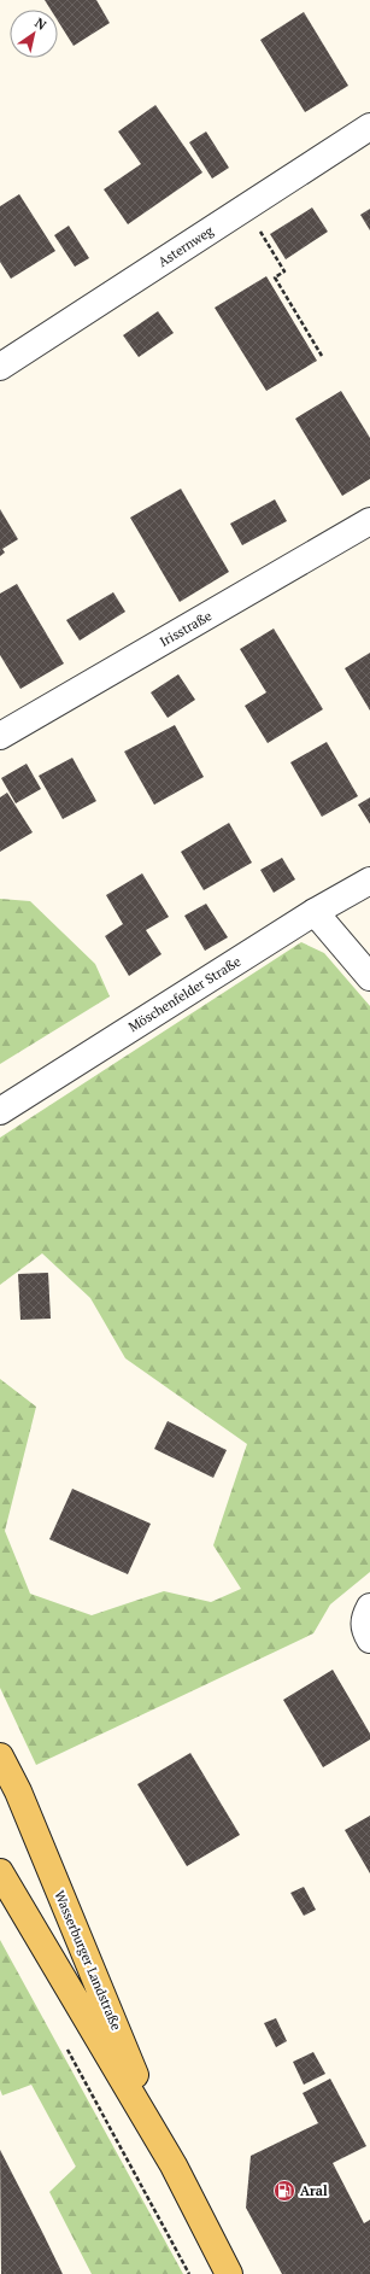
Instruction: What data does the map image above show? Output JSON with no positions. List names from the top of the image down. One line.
{"streets":{"main road":["Wasserburger Landstraße"],"street":["Asternweg","Irisstraße","Möschenfelder Straße"]},"places":{"fuel station":["Aral"]},"north":"top right"}
